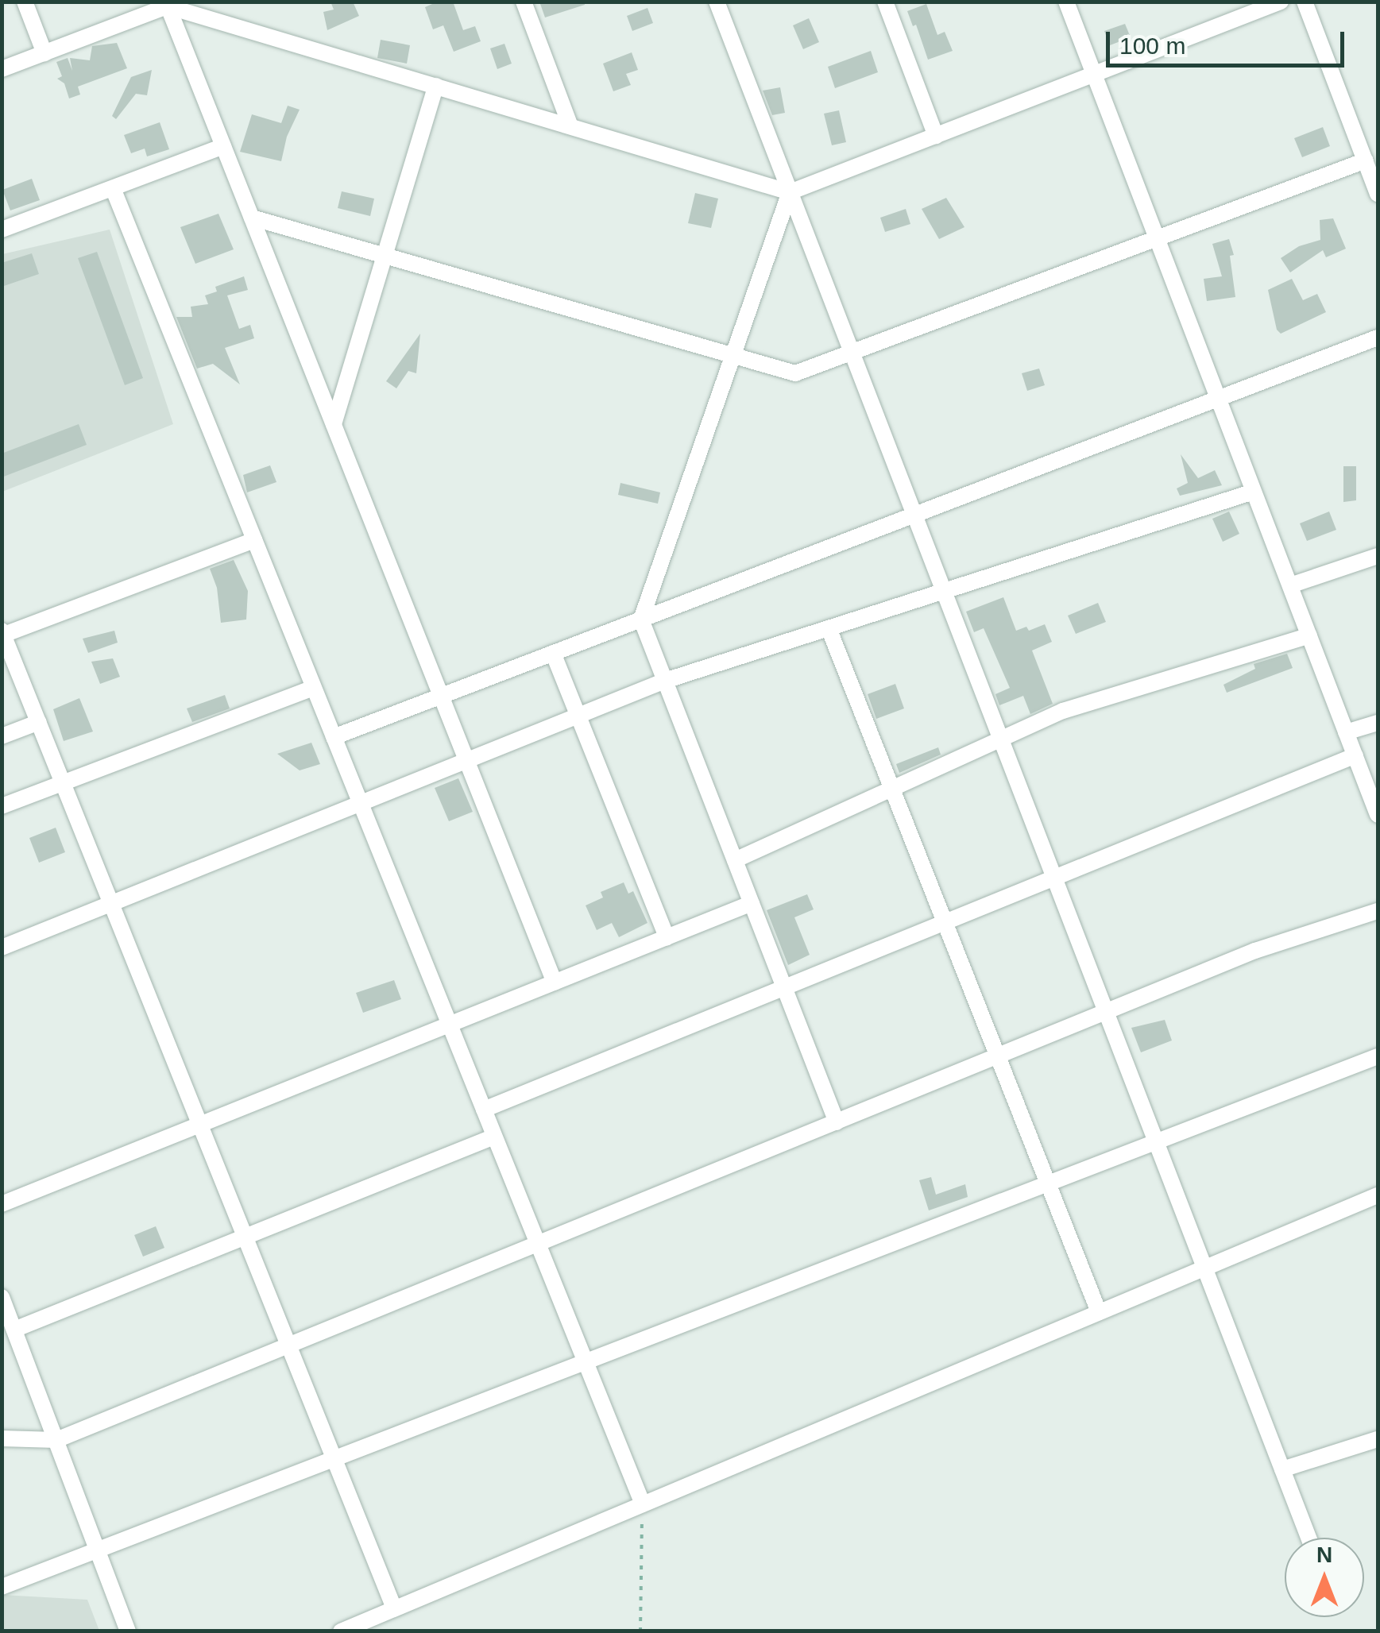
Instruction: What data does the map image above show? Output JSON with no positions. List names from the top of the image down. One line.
{"scale_bar":"100 m","north":"top"}
